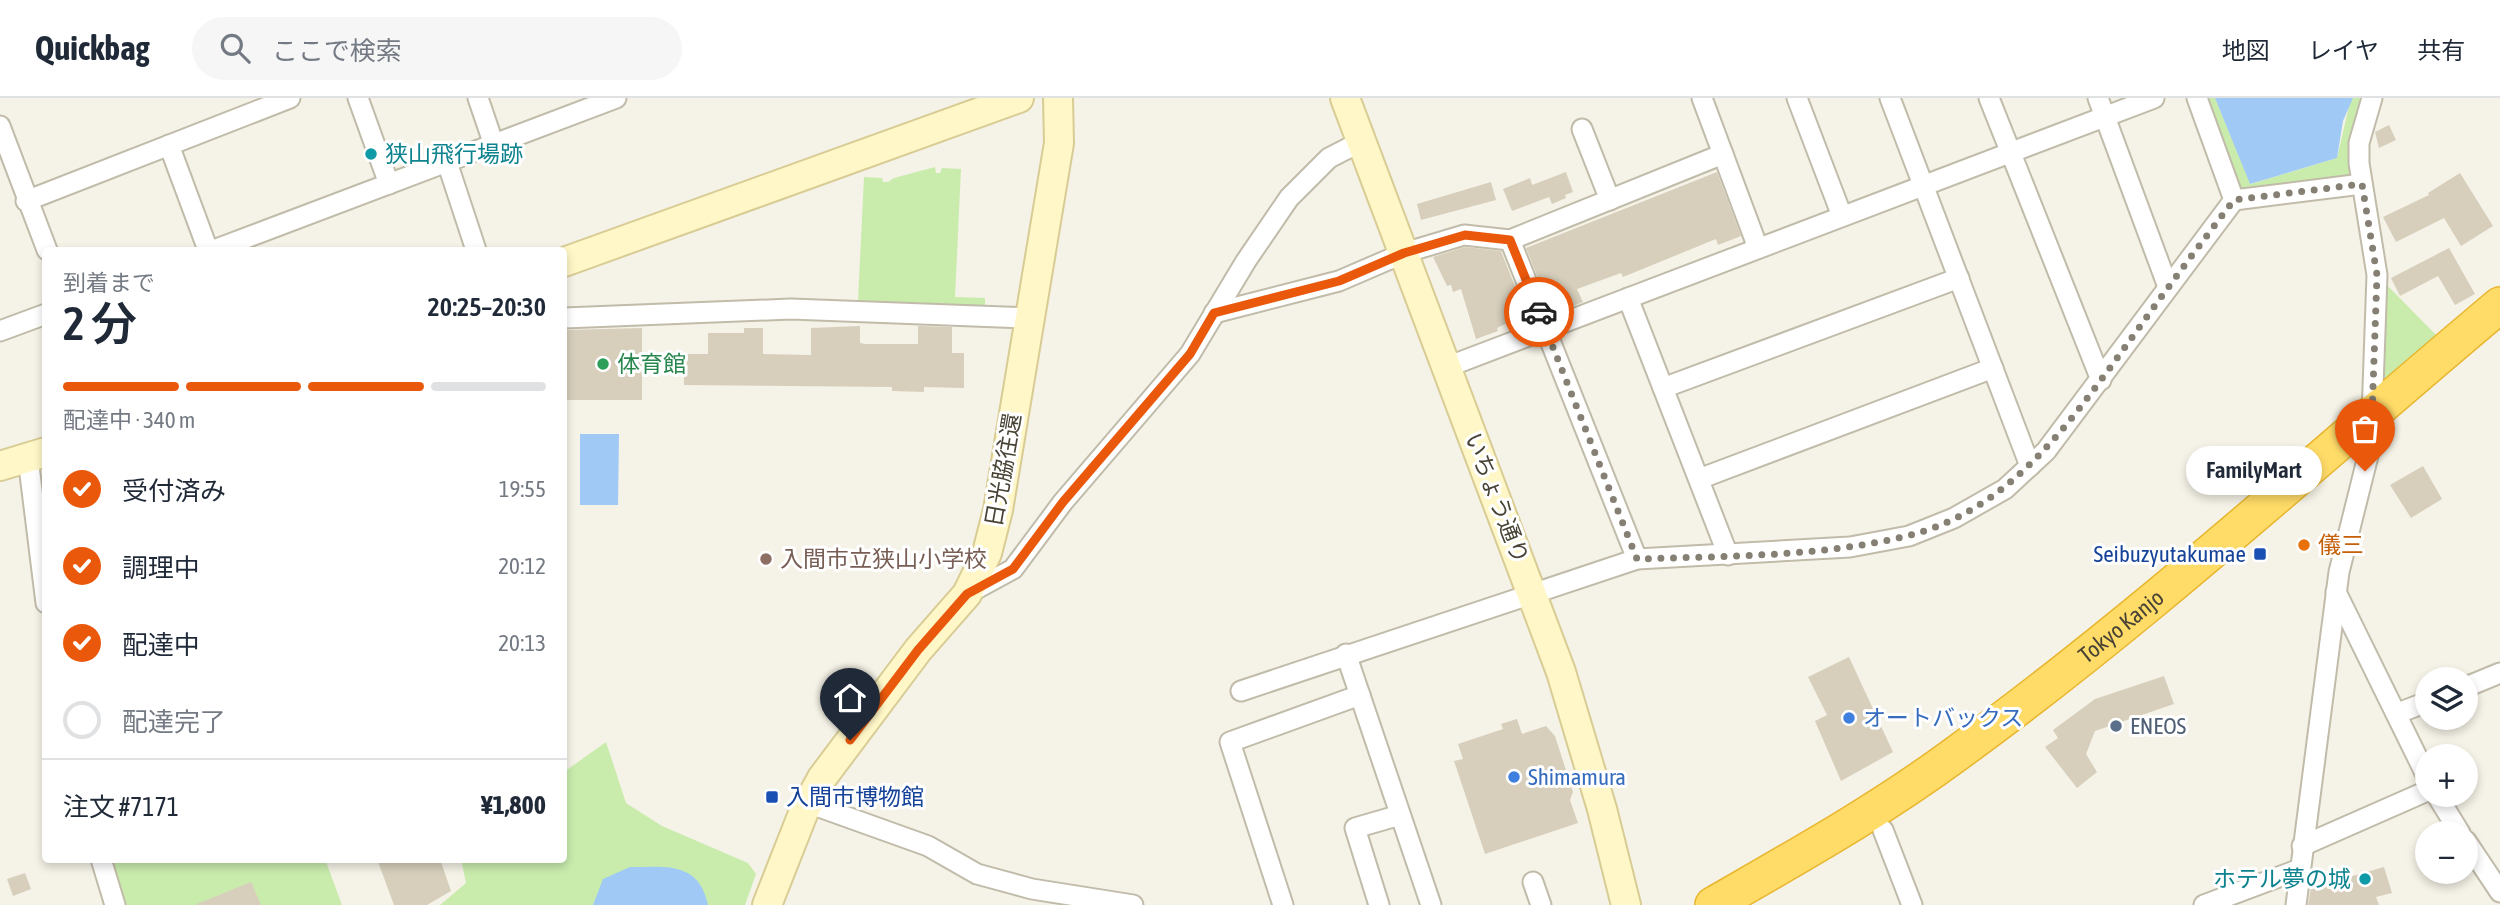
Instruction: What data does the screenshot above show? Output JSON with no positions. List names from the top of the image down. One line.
{"streets":{"highway":["Tokyo Kanjo"],"street":["日光脇往還","いちょう通り"]},"places":{"other":["狭山飛行場跡","体育館","FamilyMart","儀三","入間市立狭山小学校","オートバックス","ENEOS","Shimamura","ホテル夢の城"],"transit":["Seibuzyutakumae","入間市博物館"]},"page":{"header":"Quickbag","search":"ここで検索","nav":["地図","レイヤ","共有"],"heading":["2 分","到着まで","20:25–20:30"],"panel":["注文 #7171","¥1,800"],"bar":"配達中 · 340 m","bubble":"FamilyMart","list":[["受付済み","19:55"],["調理中","20:12"],["配達中","20:13"],"配達完了"],"map_buttons":["+","−"]}}
